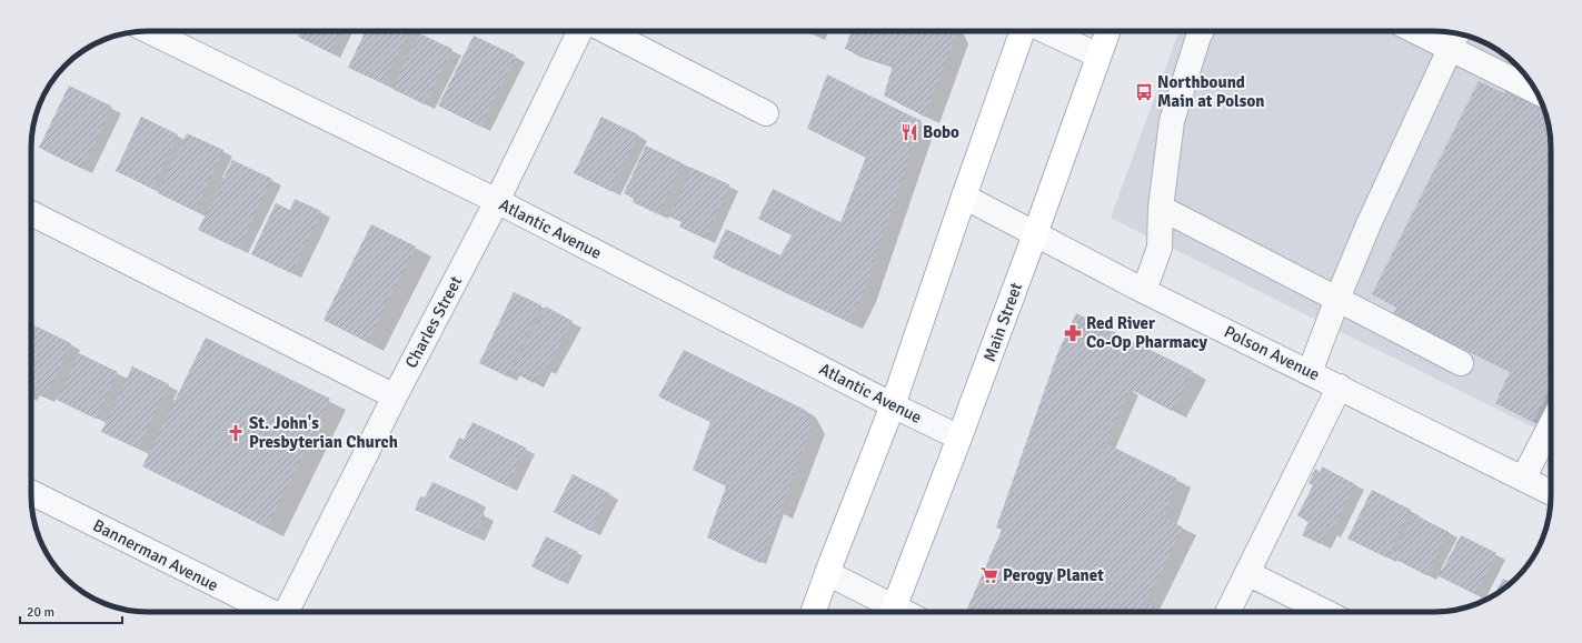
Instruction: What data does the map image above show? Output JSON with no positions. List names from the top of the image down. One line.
{"streets":{"main road":["Main Street"],"street":["Atlantic Avenue","Charles Street","Polson Avenue","Bannerman Avenue"]},"crossings":[["Atlantic Avenue","Charles Street"],["Atlantic Avenue","Main Street"],["Main Street","Polson Avenue"]],"places":{"bus stop":["Northbound Main at Polson"],"restaurant":["Bobo"],"pharmacy":["Red River Co-Op Pharmacy"],"church":["St. John's Presbyterian Church"],"supermarket":["Perogy Planet"]},"scale_bar":"20 m"}
